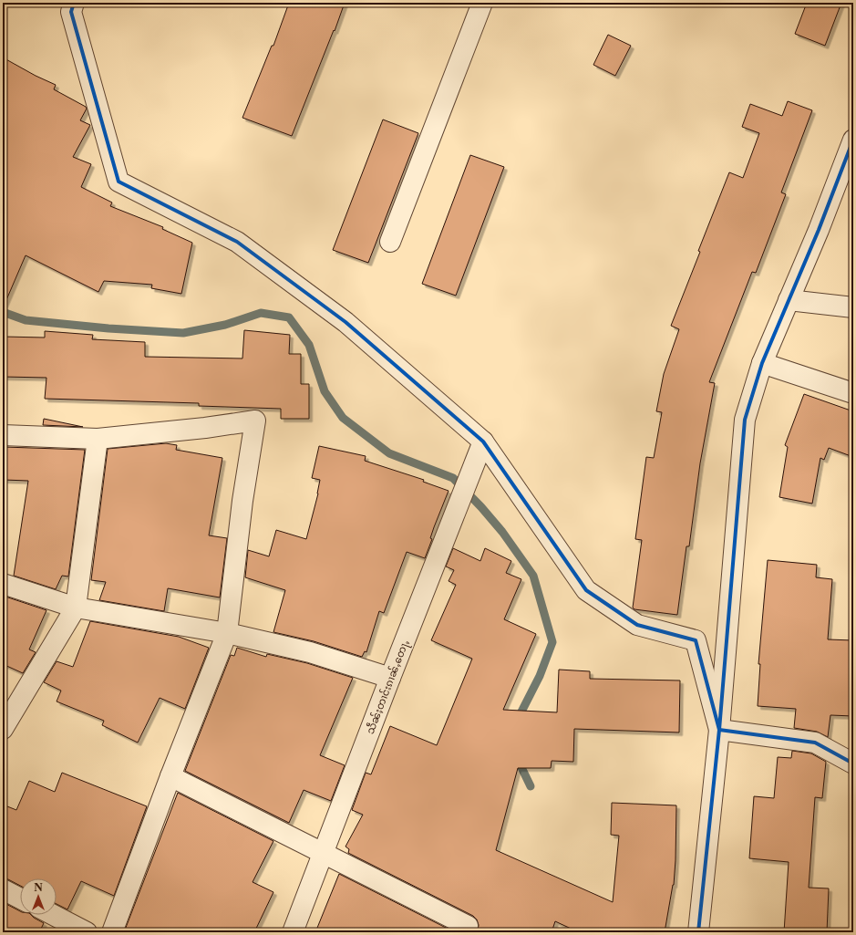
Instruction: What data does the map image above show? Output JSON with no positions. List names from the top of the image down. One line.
{"streets":{"street":["သဵၼ်ႈတၢင်းၵၢၼ်ႇတေႃႇ"]},"north":"top"}
